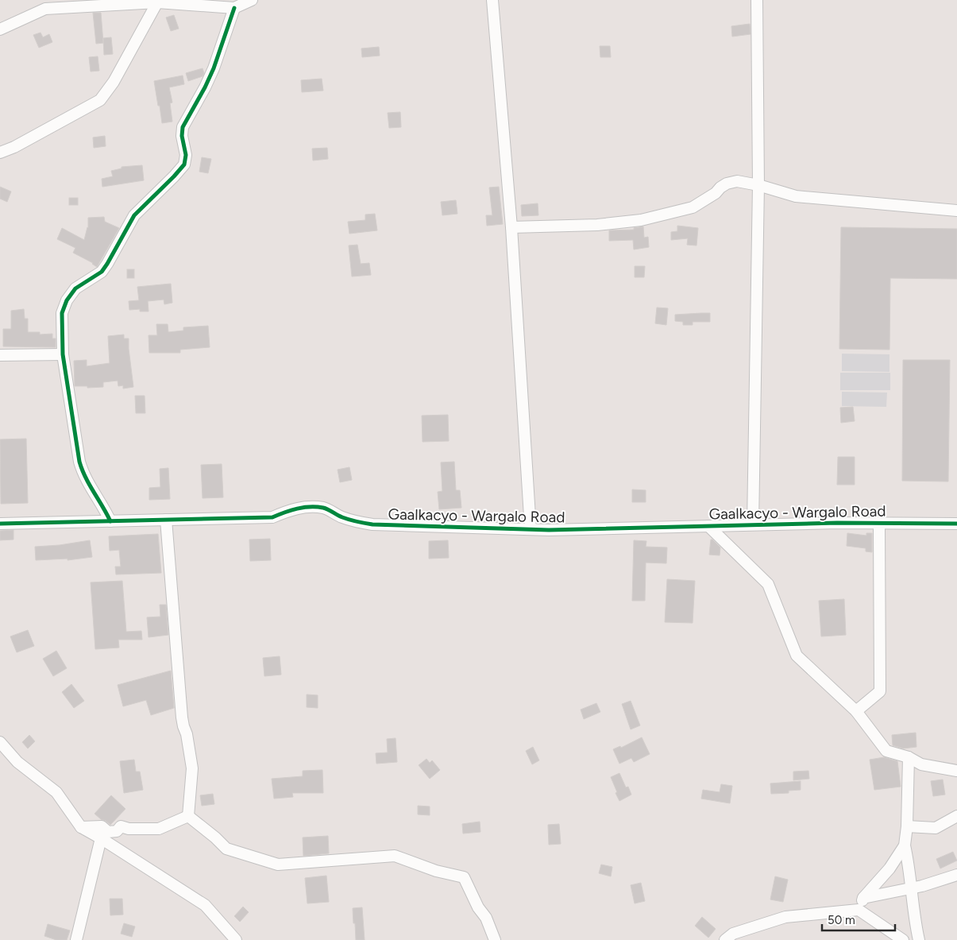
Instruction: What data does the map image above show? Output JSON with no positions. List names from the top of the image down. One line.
{"streets":{"street":["Gaalkacyo - Wargalo Road"]},"scale_bar":"50 m"}
